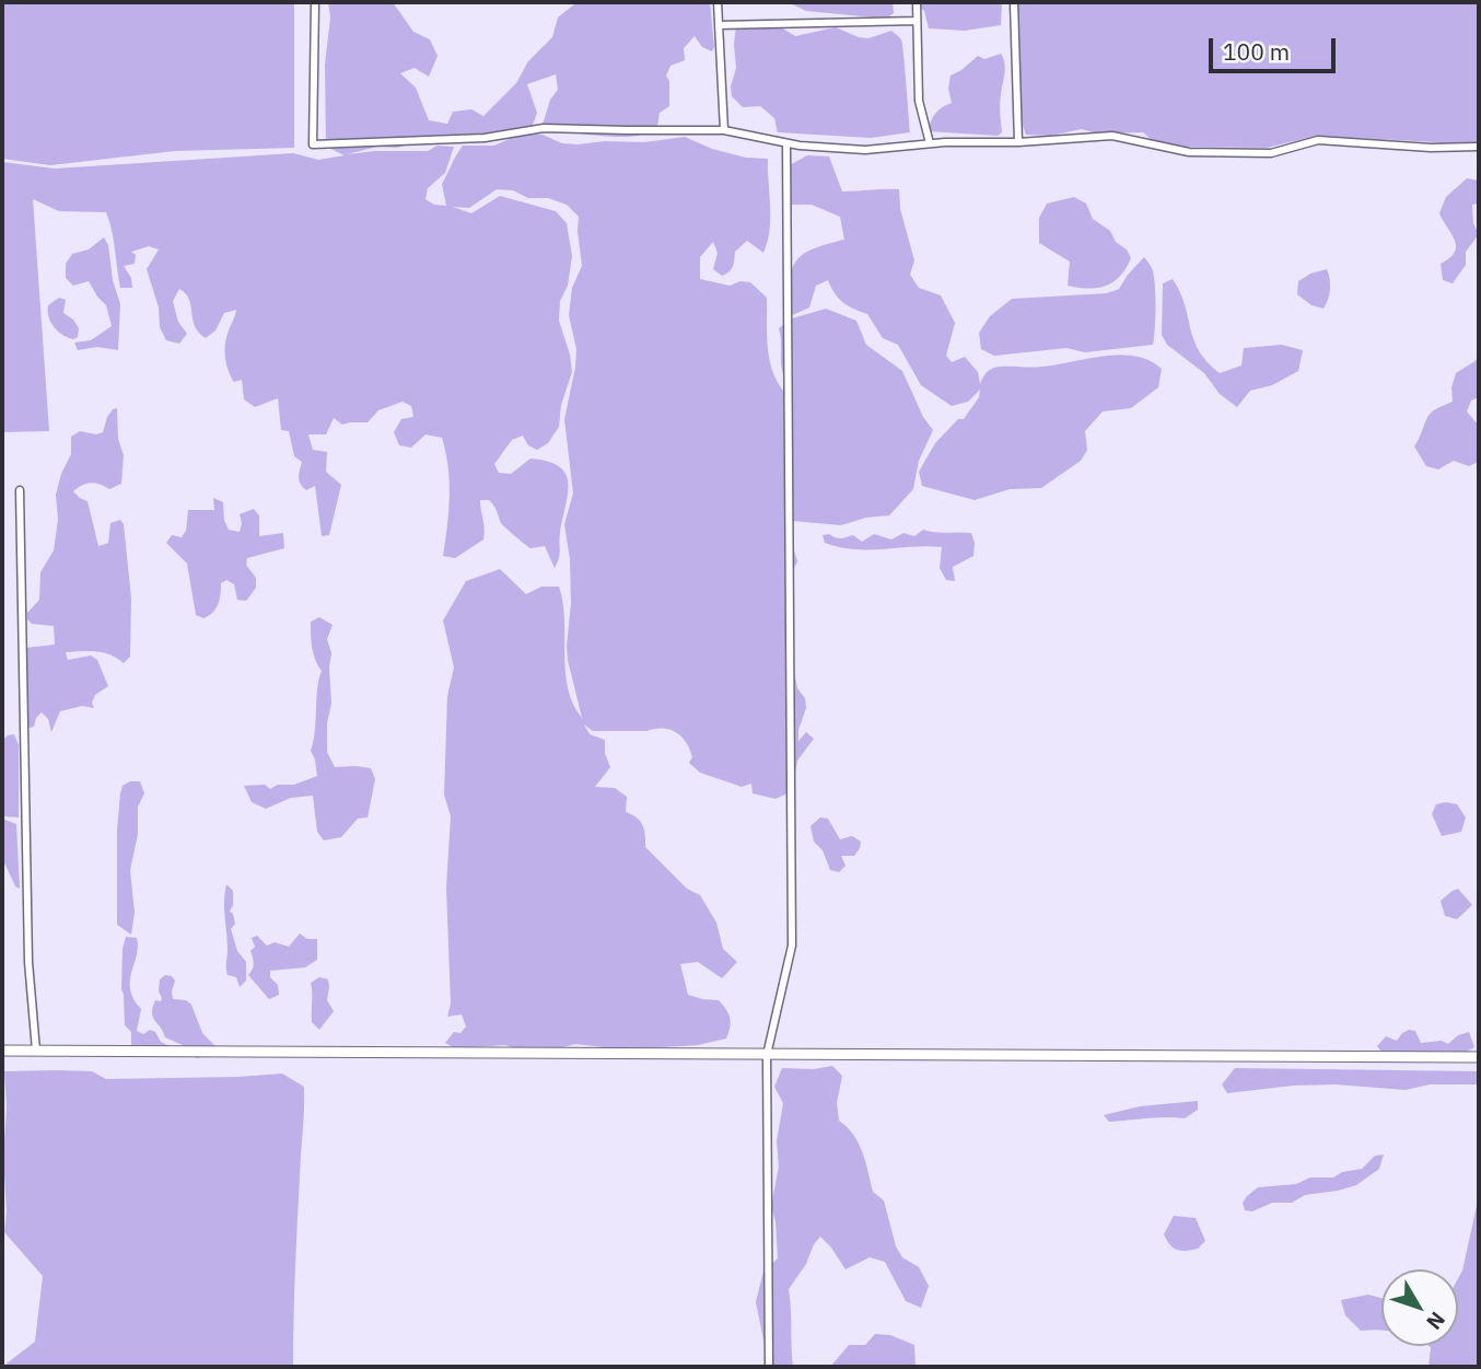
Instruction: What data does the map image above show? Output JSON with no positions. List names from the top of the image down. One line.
{"scale_bar":"100 m","north":"bottom right"}
